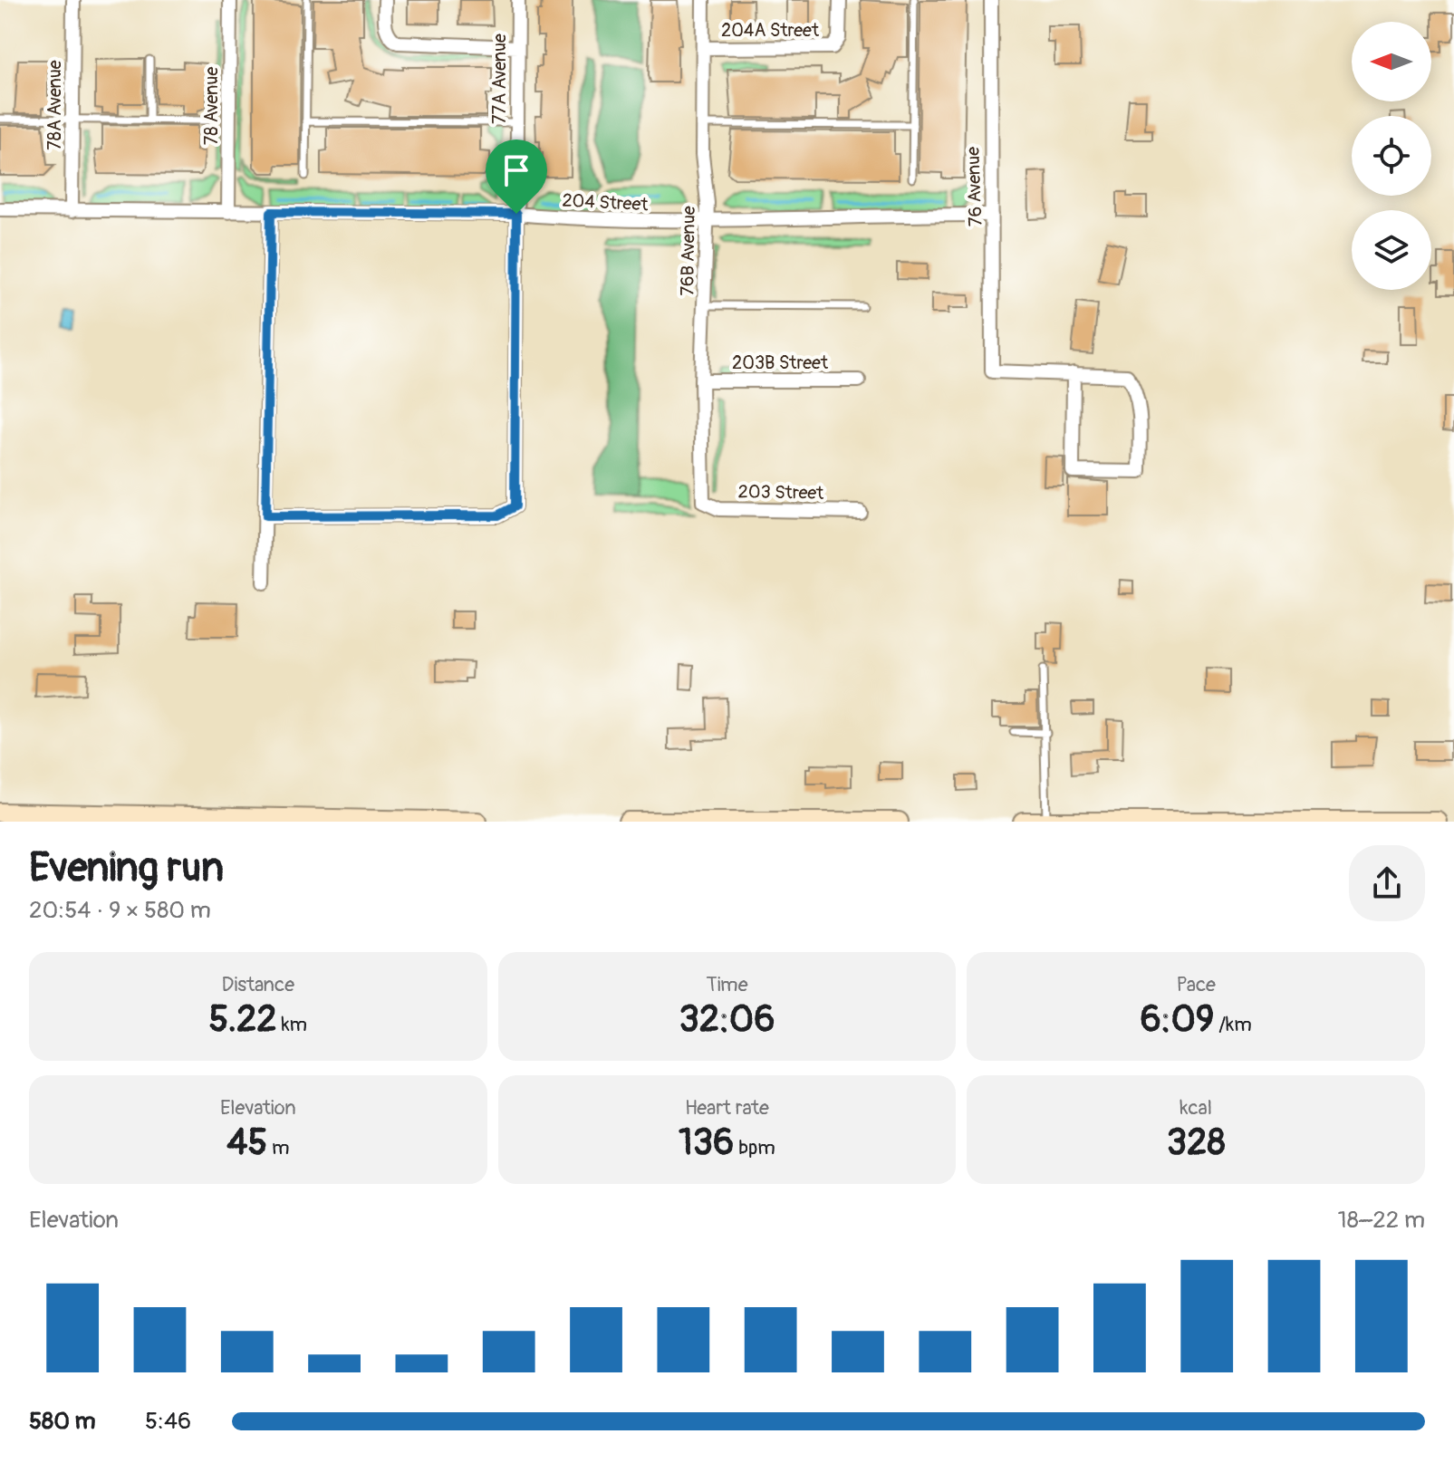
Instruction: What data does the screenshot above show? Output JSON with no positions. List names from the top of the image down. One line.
{"streets":{"street":["204A Street","77A Avenue","78A Avenue","78 Avenue","76 Avenue","204 Street","76B Avenue","203B Street","203 Street"]},"crossings":[["204A Street","76B Avenue"],["77A Avenue","204 Street"],["78A Avenue","204 Street"],["78 Avenue","204 Street"],["76 Avenue","204 Street"],["204 Street","76B Avenue"],["76B Avenue","203B Street"],["76B Avenue","203 Street"]],"north":"left","page":{"heading":["Evening run","20:54 · 9 × 580 m"],"stats":[["Distance","5.22 km"],["Time","32:06"],["Pace","6:09 /km"],["Elevation","45 m"],["Heart rate","136 bpm"],["kcal","328"]],"chart":["Elevation","18–22 m"],"list":[{"name":"580 m","note":"5:46"}]}}
